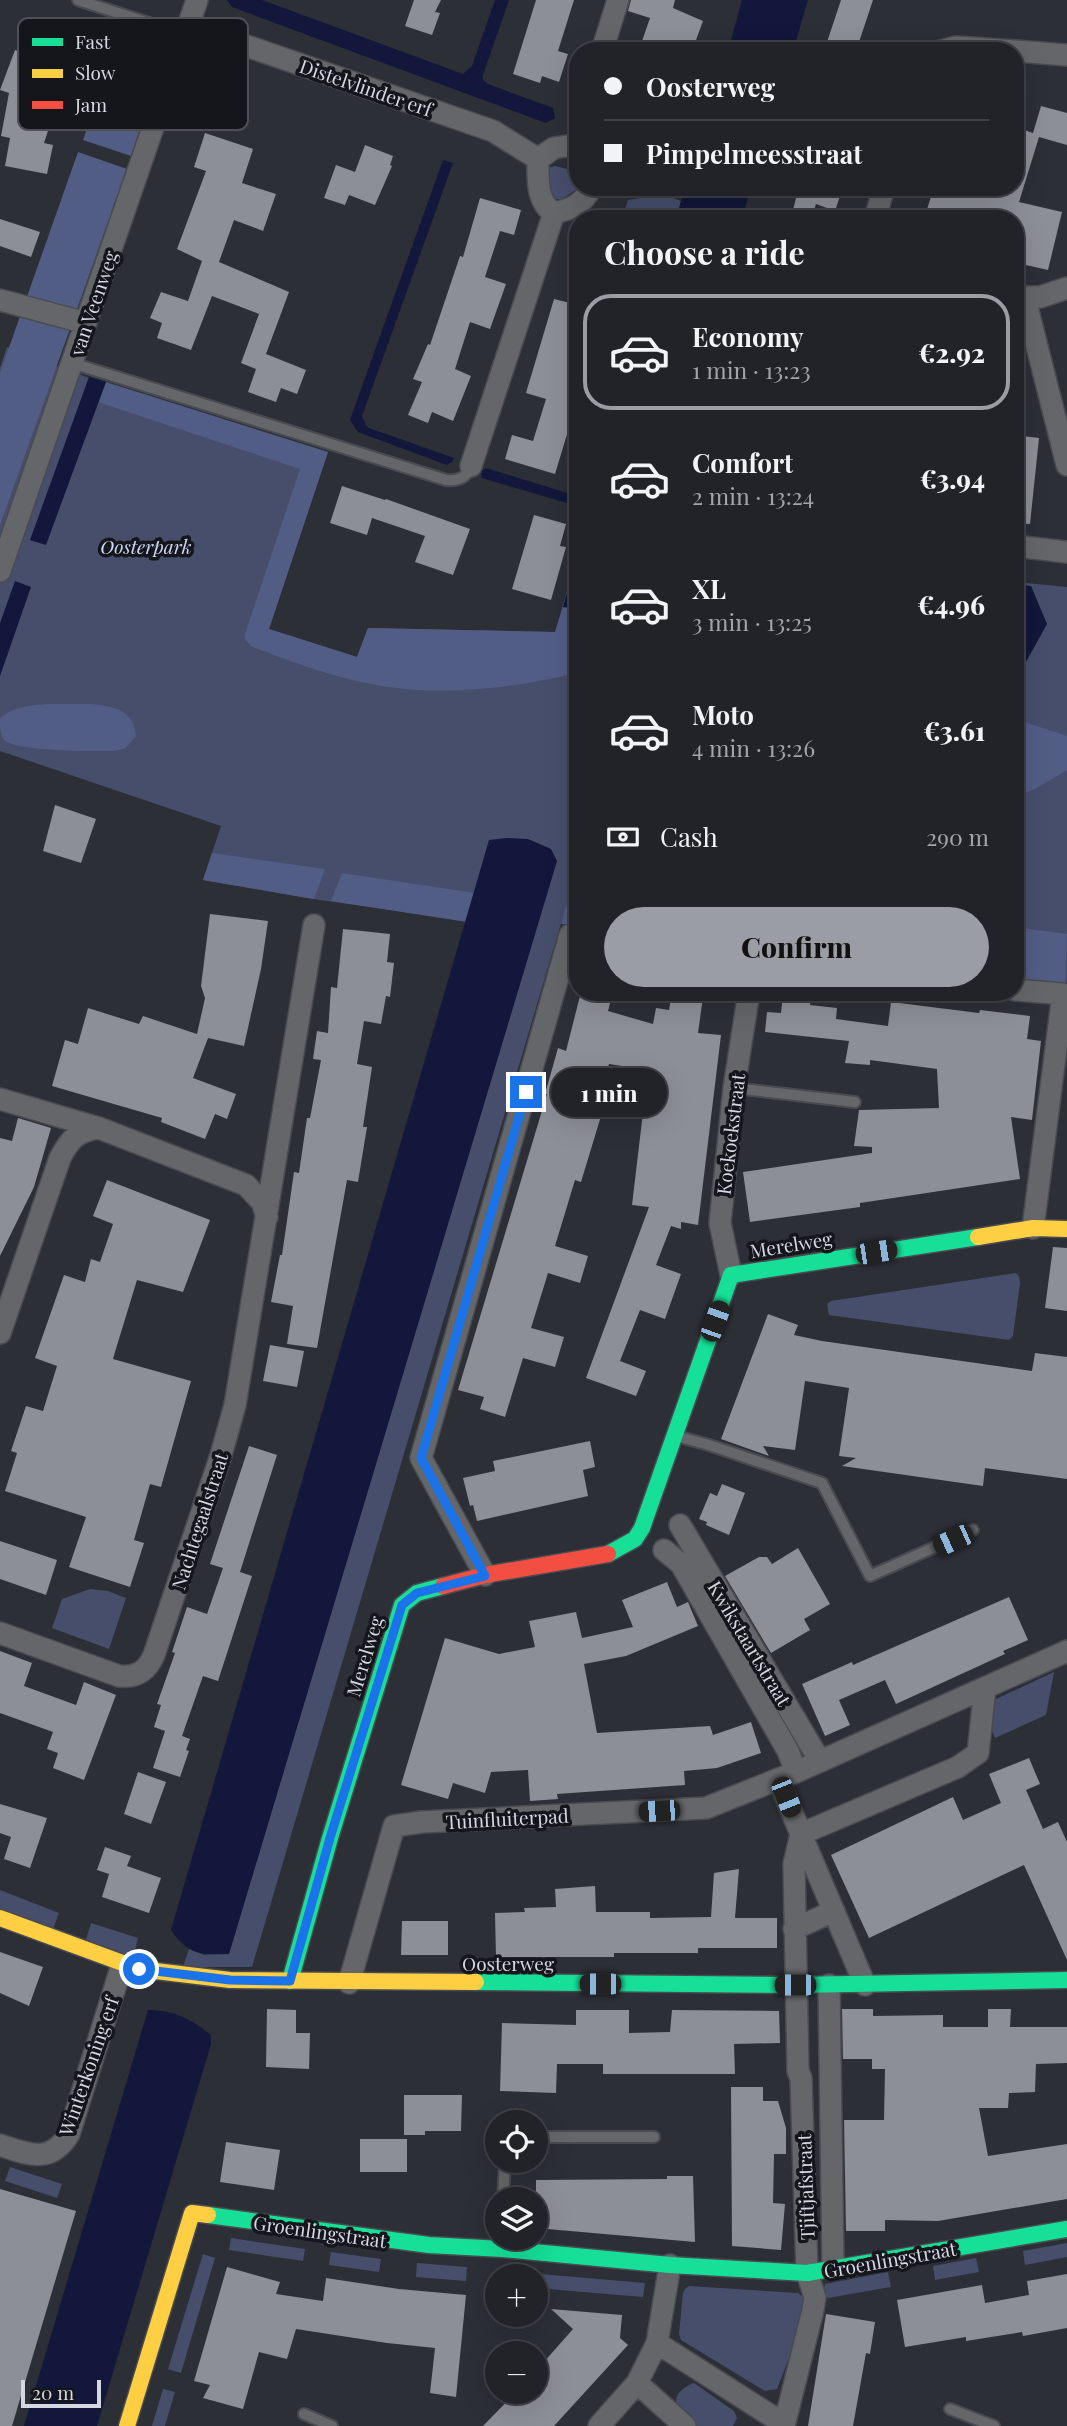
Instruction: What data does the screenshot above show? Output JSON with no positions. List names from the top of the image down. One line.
{"streets":{"street":["Distelvlinder erf","van Veenweg","Koekoekstraat","Merelweg","Nachtegaalstraat","Kwikstaartstraat","Tuinfluiterpad","Oosterweg","Winterkoning erf","Tjiftjafstraat","Groenlingstraat"]},"crossings":[["Koekoekstraat","Merelweg"],["Merelweg","Oosterweg"],["Kwikstaartstraat","Tuinfluiterpad"],["Tuinfluiterpad","Oosterweg"],["Oosterweg","Winterkoning erf"],["Oosterweg","Tjiftjafstraat"],["Tjiftjafstraat","Groenlingstraat"]],"parks":["Oosterpark"],"legend":["Fast","Slow","Jam"],"scale_bar":"20 m","page":{"banner":["Oosterweg","Pimpelmeesstraat"],"heading":"Choose a ride","list":[{"name":"Economy","note":"1 min · 13:23","value":"€2.92"},{"name":"Comfort","note":"2 min · 13:24","value":"€3.94"},{"name":"XL","note":"3 min · 13:25","value":"€4.96"},{"name":"Moto","note":"4 min · 13:26","value":"€3.61"}],"pay":["Cash","290 m"],"buttons":"Confirm","bubble":"1 min","map_buttons":["+","−"],"scale":"20 m"}}
